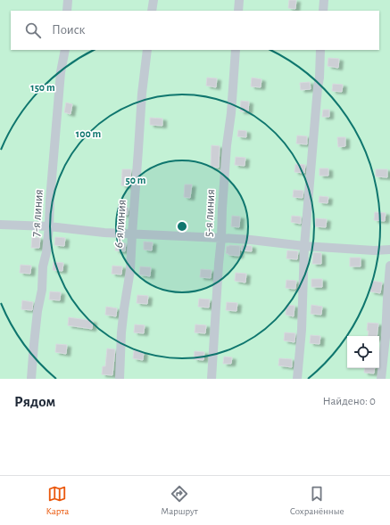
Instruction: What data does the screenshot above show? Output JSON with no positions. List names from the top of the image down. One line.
{"streets":{"street":["7-я линия","5-я линия","6-я линия"]},"page":{"search":"Поиск","heading":["Рядом","Найдено: 0"],"nav":["Карта","Маршрут","Сохранённые"]},"rings":["150 m","100 m","50 m"]}
